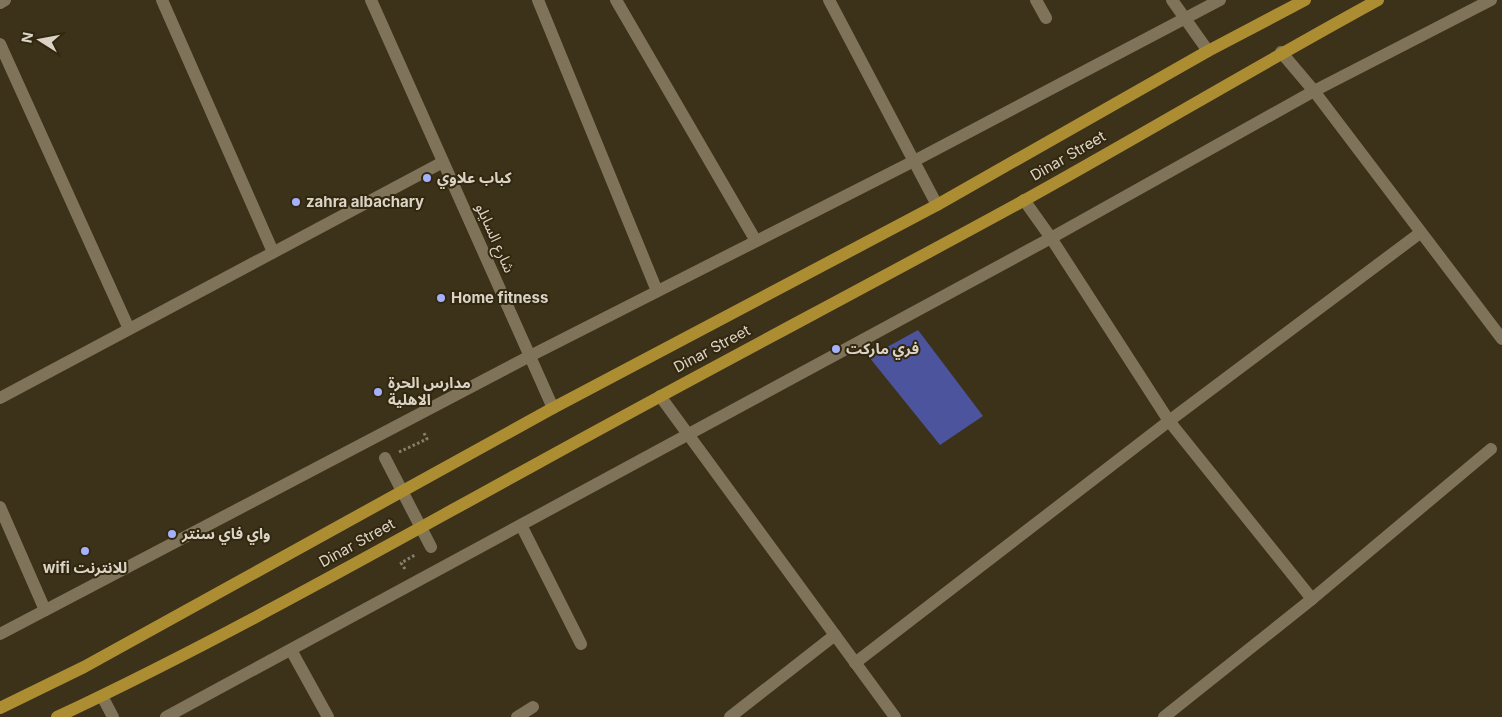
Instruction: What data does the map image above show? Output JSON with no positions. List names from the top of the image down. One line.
{"streets":{"main road":["Dinar Street"],"street":["شارع السايلو"]},"crossings":[["Dinar Street","شارع السايلو"]],"places":["كباب علاوي","zahra albachary","Home fitness","فري ماركت","مدارس الحرة الاهلية","واي فاي سنتر","wifi للانترنت"],"north":"left"}
